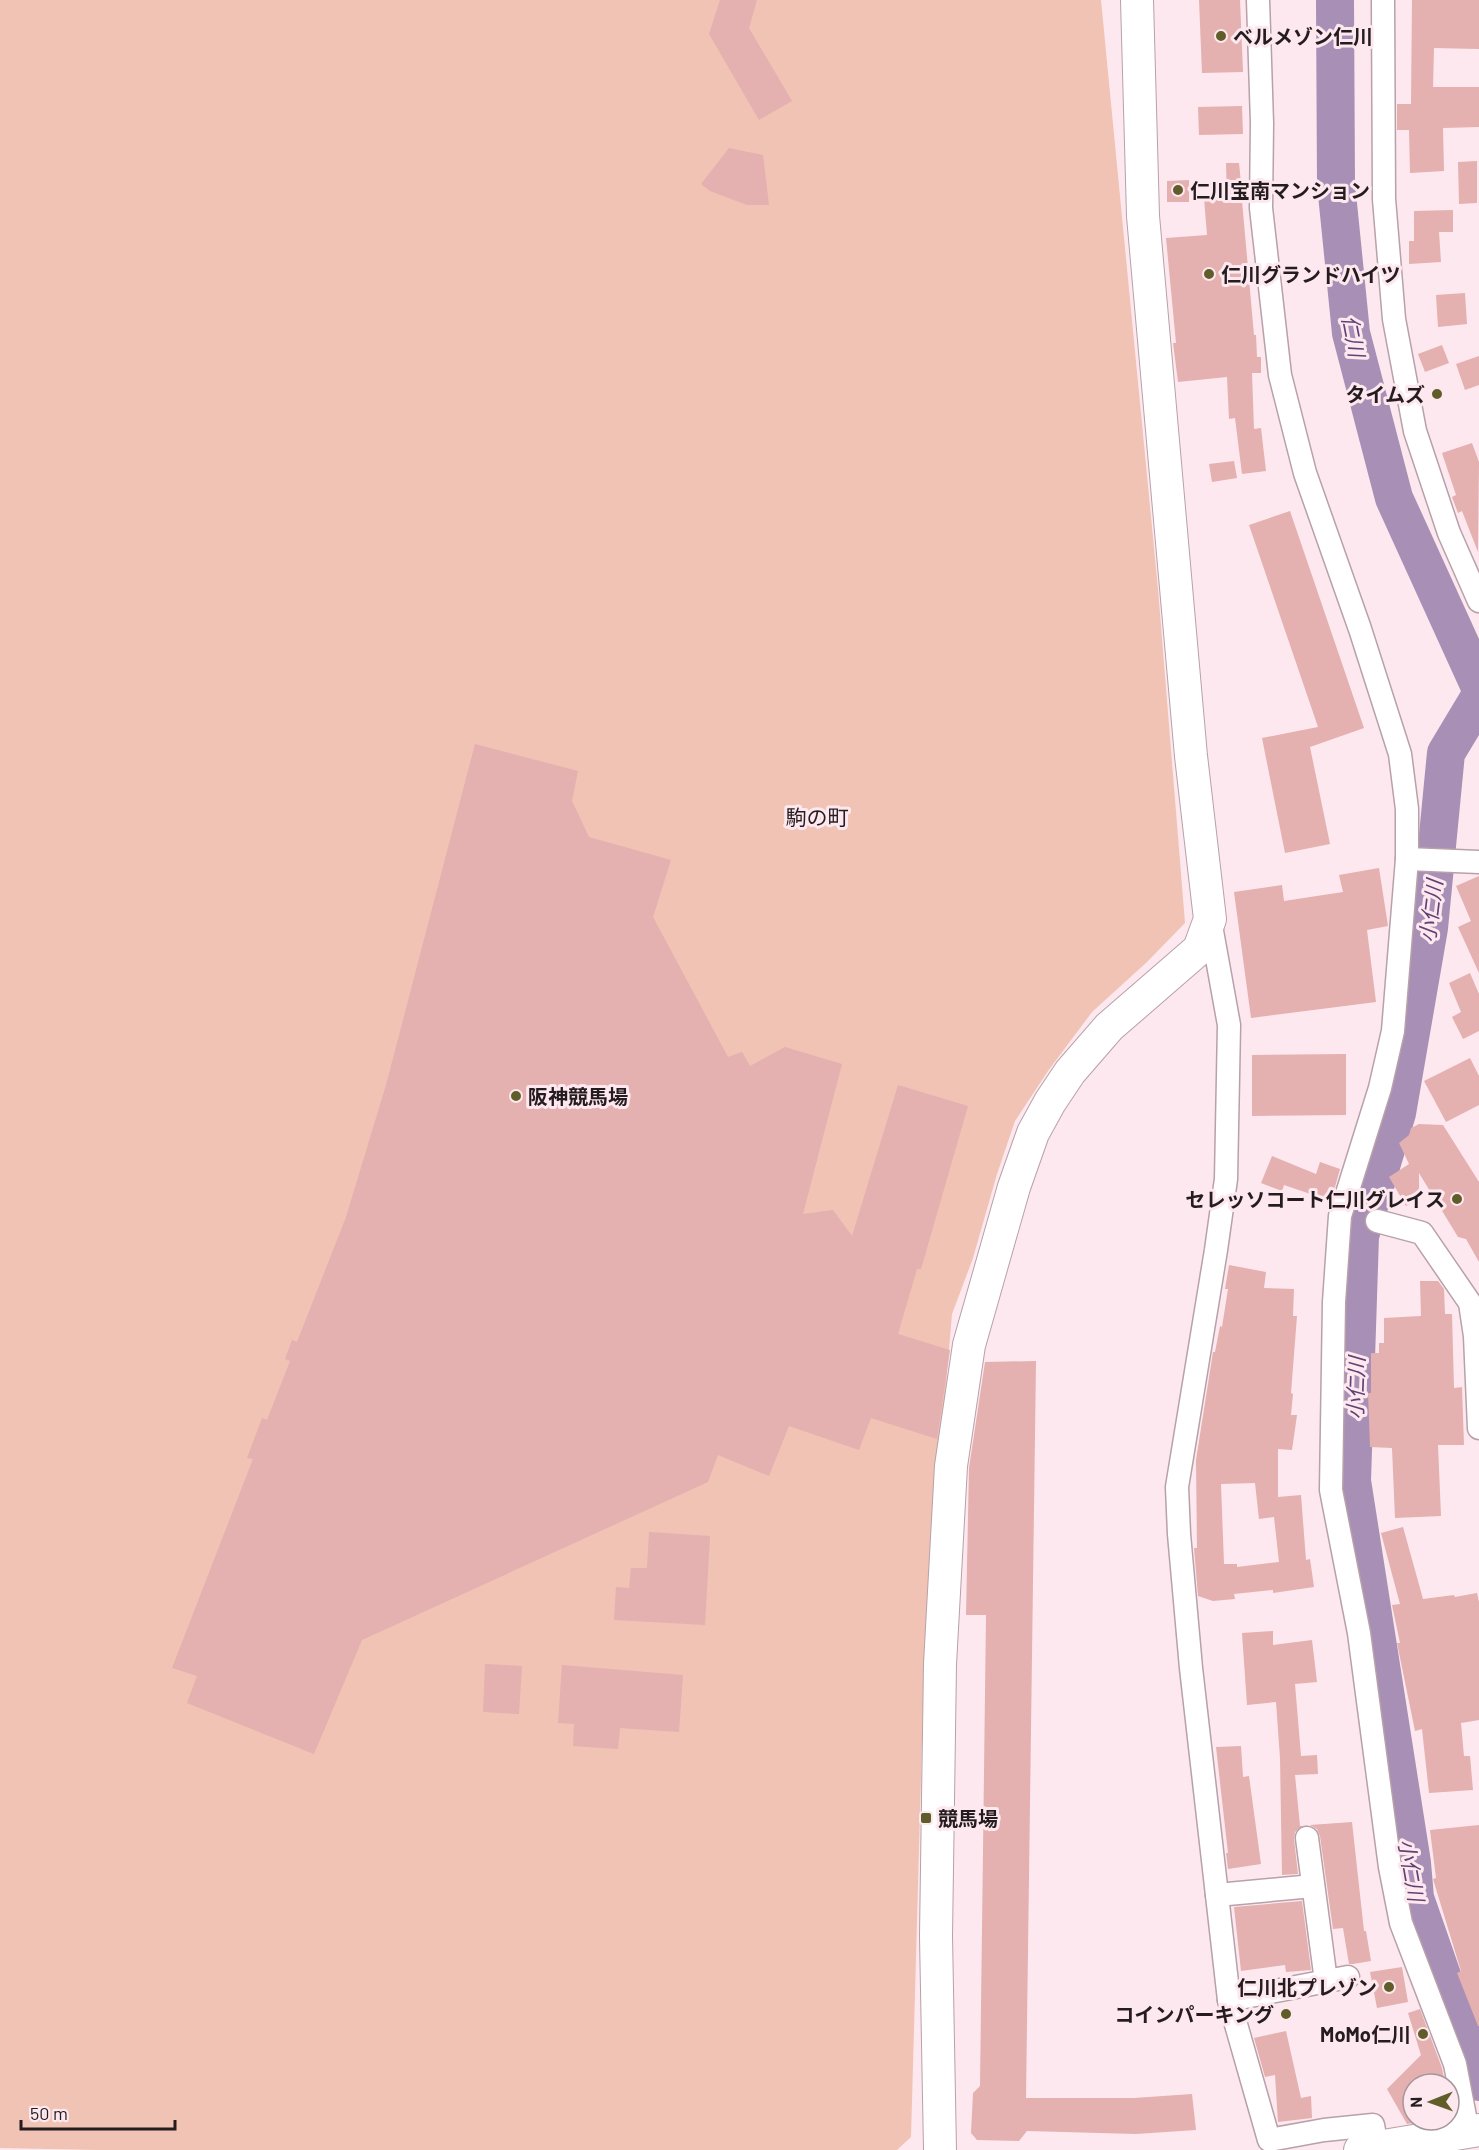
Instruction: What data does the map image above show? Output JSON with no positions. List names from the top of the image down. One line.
{"districts":["駒の町"],"water":["仁川","小仁川"],"places":{"other":["ベルメゾン仁川","仁川宝南マンション","仁川グランドハイツ","タイムズ","阪神競馬場","セレッソコート仁川グレイス","仁川北プレゾン","コインパーキング","MoMo仁川"],"transit":["競馬場"]},"scale_bar":"50 m","north":"left"}
